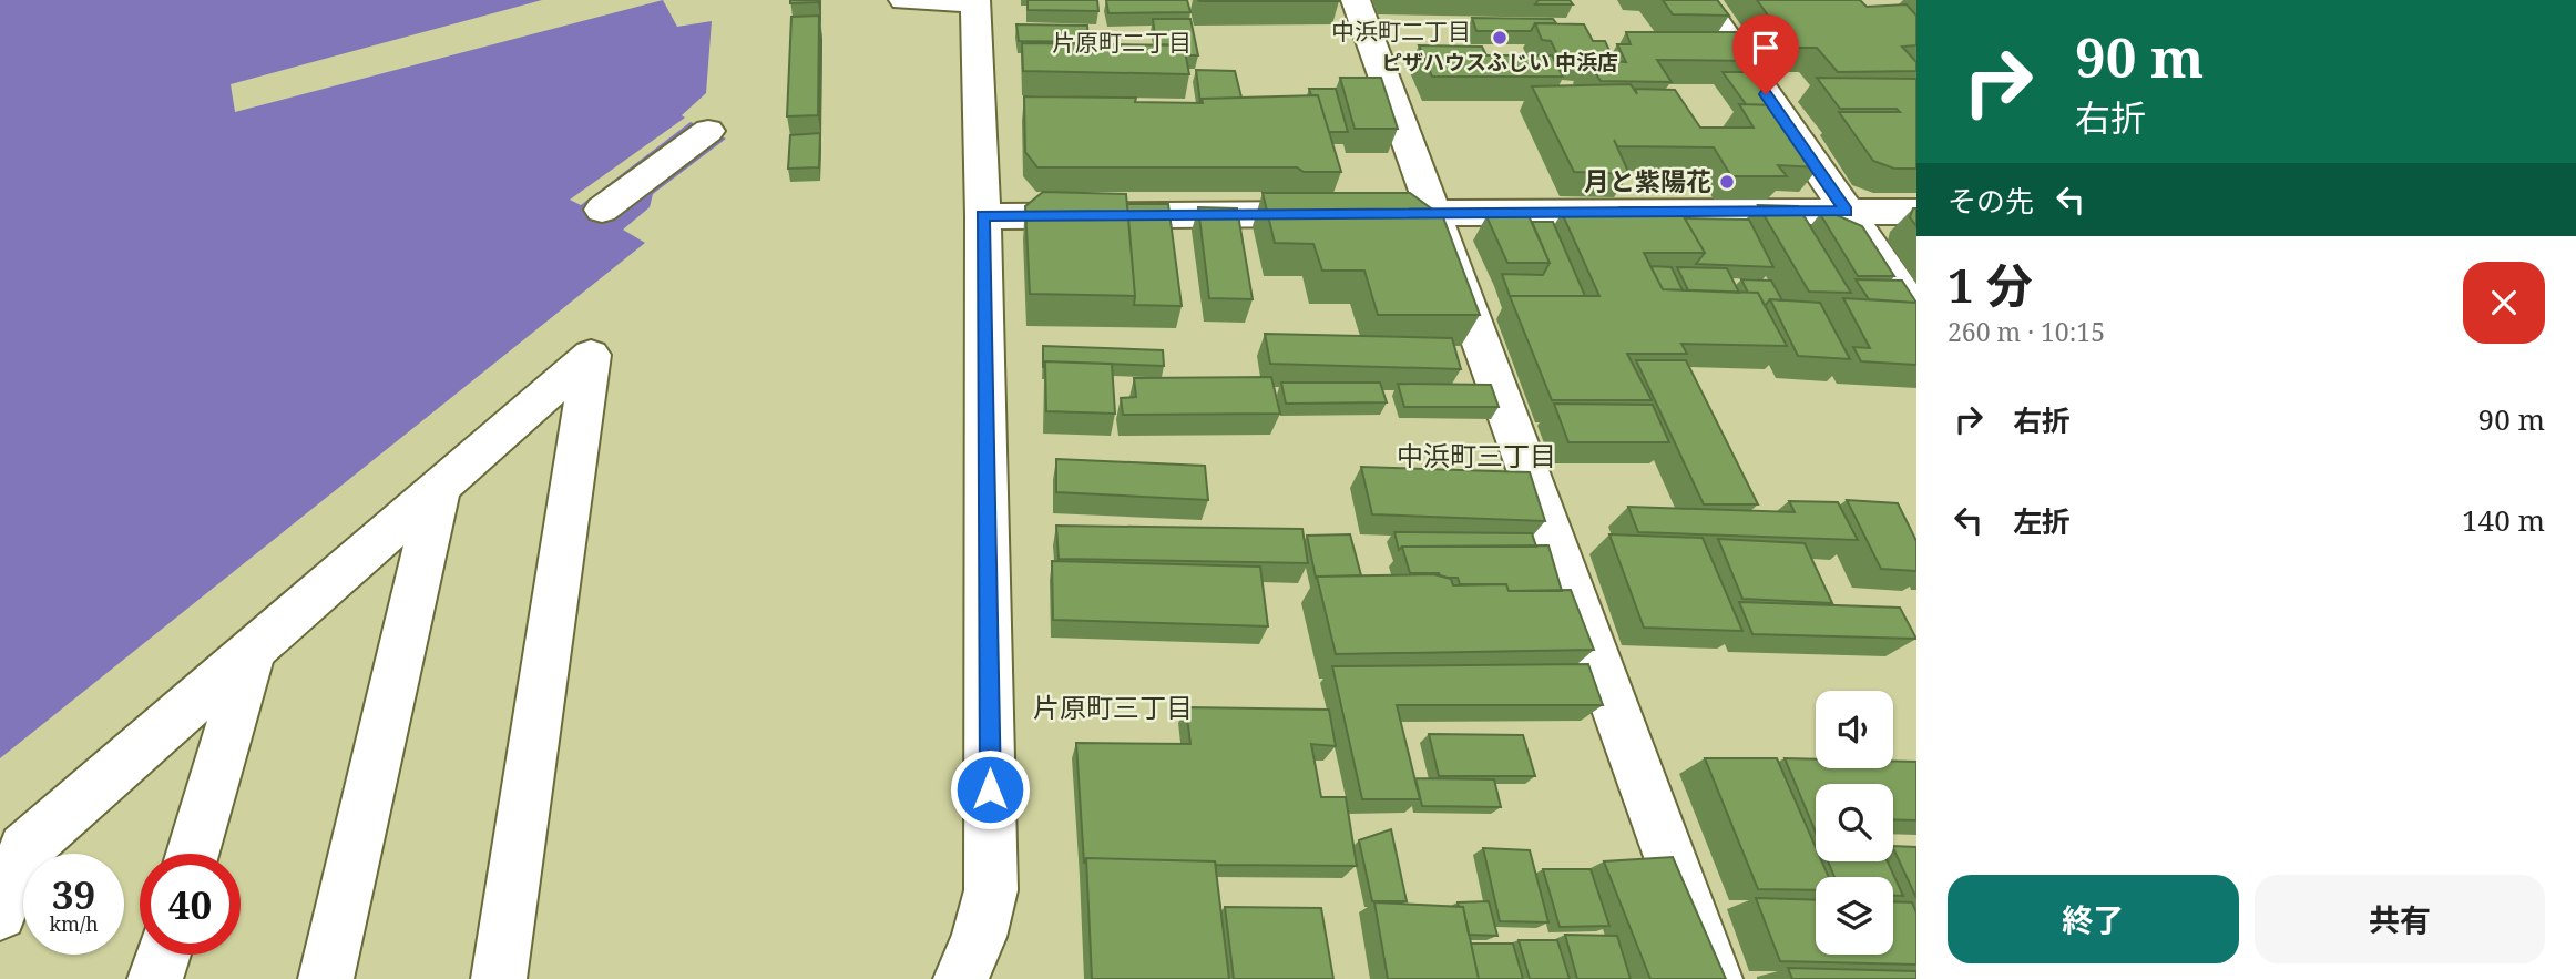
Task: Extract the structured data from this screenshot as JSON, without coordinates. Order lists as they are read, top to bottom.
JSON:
{
  "districts": [
    "中浜町二丁目",
    "片原町二丁目",
    "中浜町三丁目",
    "片原町三丁目"
  ],
  "places": ["ピザハウスふじい 中浜店", "月と紫陽花"],
  "page": {
    "turn": ["90 m", "右折"],
    "then": "その先",
    "heading": ["1 分", "260 m · 10:15"],
    "list": [
      {
        "name": "右折",
        "value": "90 m"
      },
      {
        "name": "左折",
        "value": "140 m"
      }
    ],
    "speed": "39 km/h",
    "limit": "40",
    "buttons": ["終了", "共有"]
  }
}
